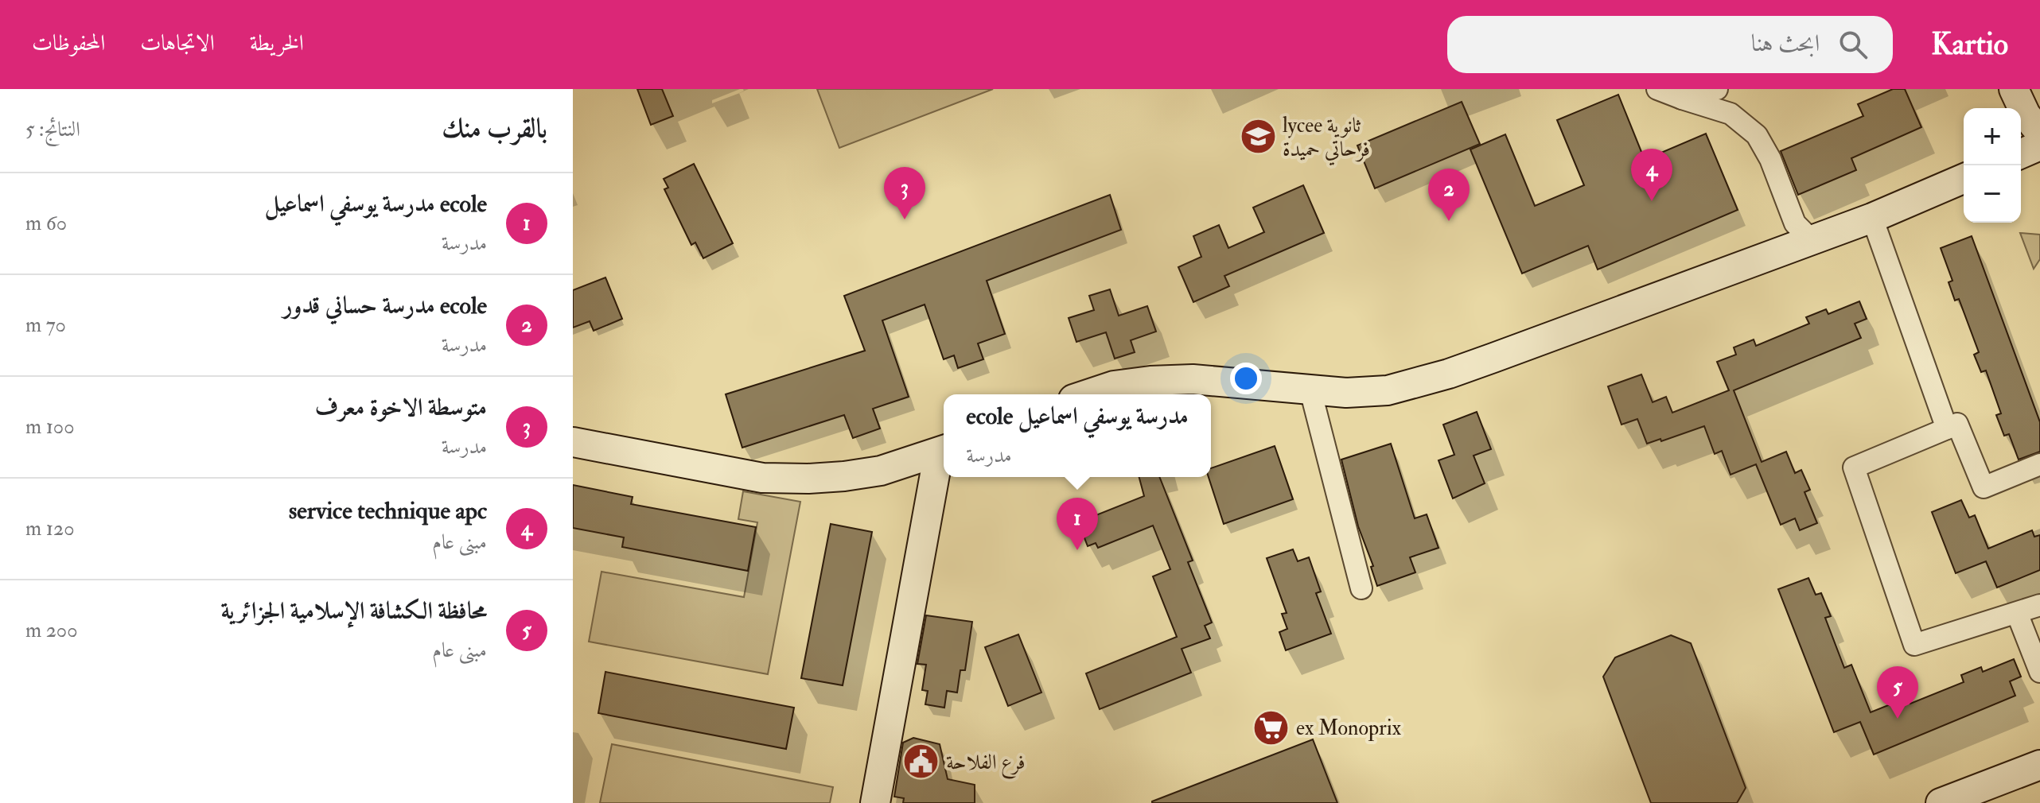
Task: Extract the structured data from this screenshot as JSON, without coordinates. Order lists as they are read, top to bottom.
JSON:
{
  "places": {
    "school or university": ["lycee ثانوية فرحاتي حميدة"],
    "supermarket": ["ex Monoprix"],
    "public building": ["فرع الفلاحة"]
  },
  "page": {
    "header": "Kartio",
    "search": "ابحث هنا",
    "nav": ["الخريطة", "الاتجاهات", "المحفوظات"],
    "heading": ["بالقرب منك", "النتائج: 5"],
    "map_buttons": ["+", "−"],
    "pins": [
      "4",
      "3",
      "2",
      "1",
      "5"
    ],
    "list": [
      {
        "mark": "1",
        "name": "ecole مدرسة يوسفي اسماعيل",
        "note": "مدرسة",
        "value": "60 m"
      },
      {
        "mark": "2",
        "name": "ecole مدرسة حساني قدور",
        "note": "مدرسة",
        "value": "70 m"
      },
      {
        "mark": "3",
        "name": "متوسطة الاخوة معرف",
        "note": "مدرسة",
        "value": "100 m"
      },
      {
        "mark": "4",
        "name": "service technique apc",
        "note": "مبنى عام",
        "value": "120 m"
      },
      {
        "mark": "5",
        "name": "محافظة الكشافة الإسلامية الجزائرية",
        "note": "مبنى عام",
        "value": "200 m"
      }
    ],
    "popup": ["ecole مدرسة يوسفي اسماعيل", "مدرسة"]
  }
}
